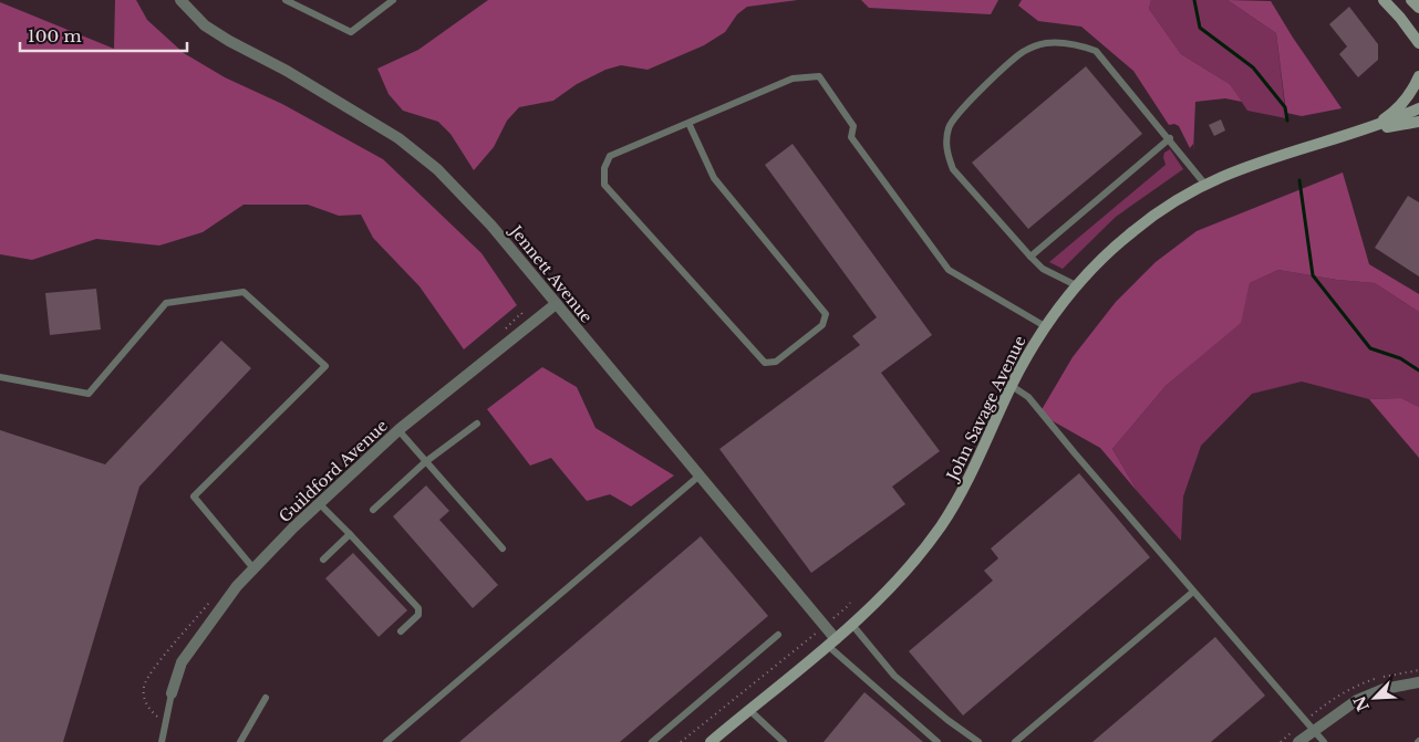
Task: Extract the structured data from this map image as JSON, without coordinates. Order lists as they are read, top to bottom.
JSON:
{
  "streets": {
    "main road": ["John Savage Avenue"],
    "street": ["Jennett Avenue", "Guildford Avenue"]
  },
  "crossings": [
    ["Jennett Avenue", "John Savage Avenue"],
    ["Jennett Avenue", "Guildford Avenue"]
  ],
  "scale_bar": "100 m",
  "north": "bottom left"
}
